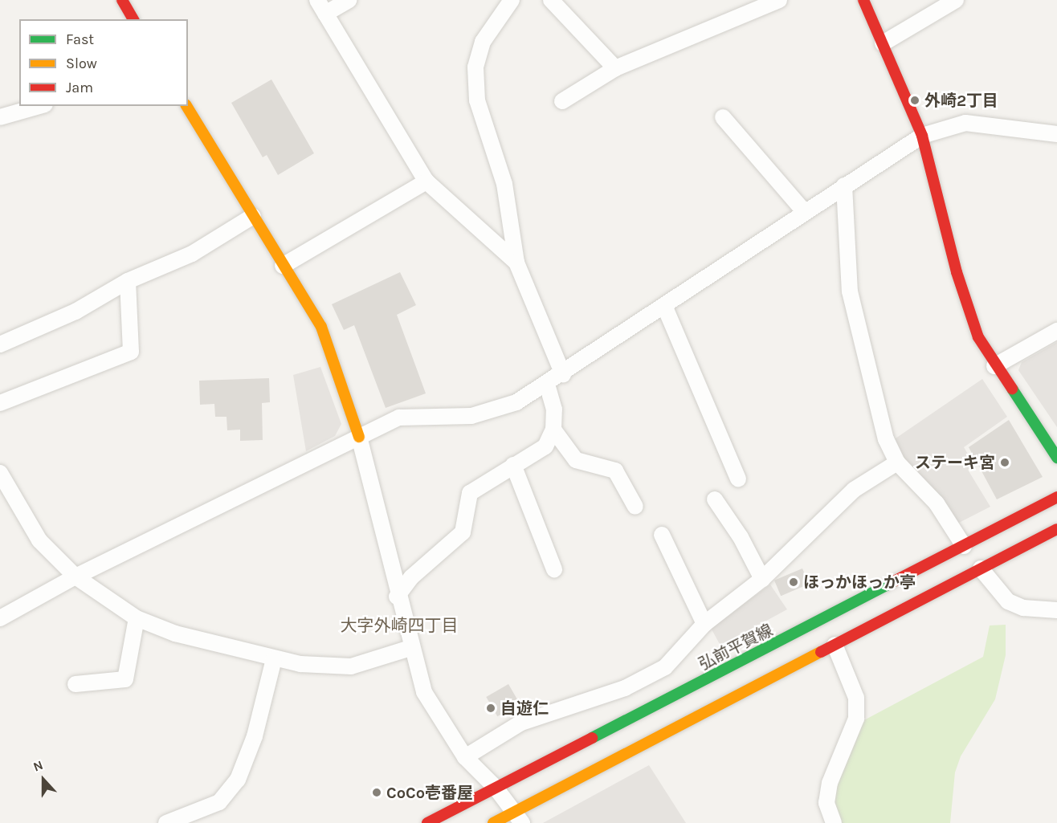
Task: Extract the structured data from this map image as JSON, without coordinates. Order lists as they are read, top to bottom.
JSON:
{
  "streets": {
    "main road": ["弘前平賀線"]
  },
  "districts": ["大字外崎四丁目"],
  "places": [
    "外崎2丁目",
    "ステーキ宮",
    "ほっかほっか亭",
    "自遊仁",
    "CoCo壱番屋"
  ],
  "legend": ["Fast", "Slow", "Jam"],
  "north": "top"
}
